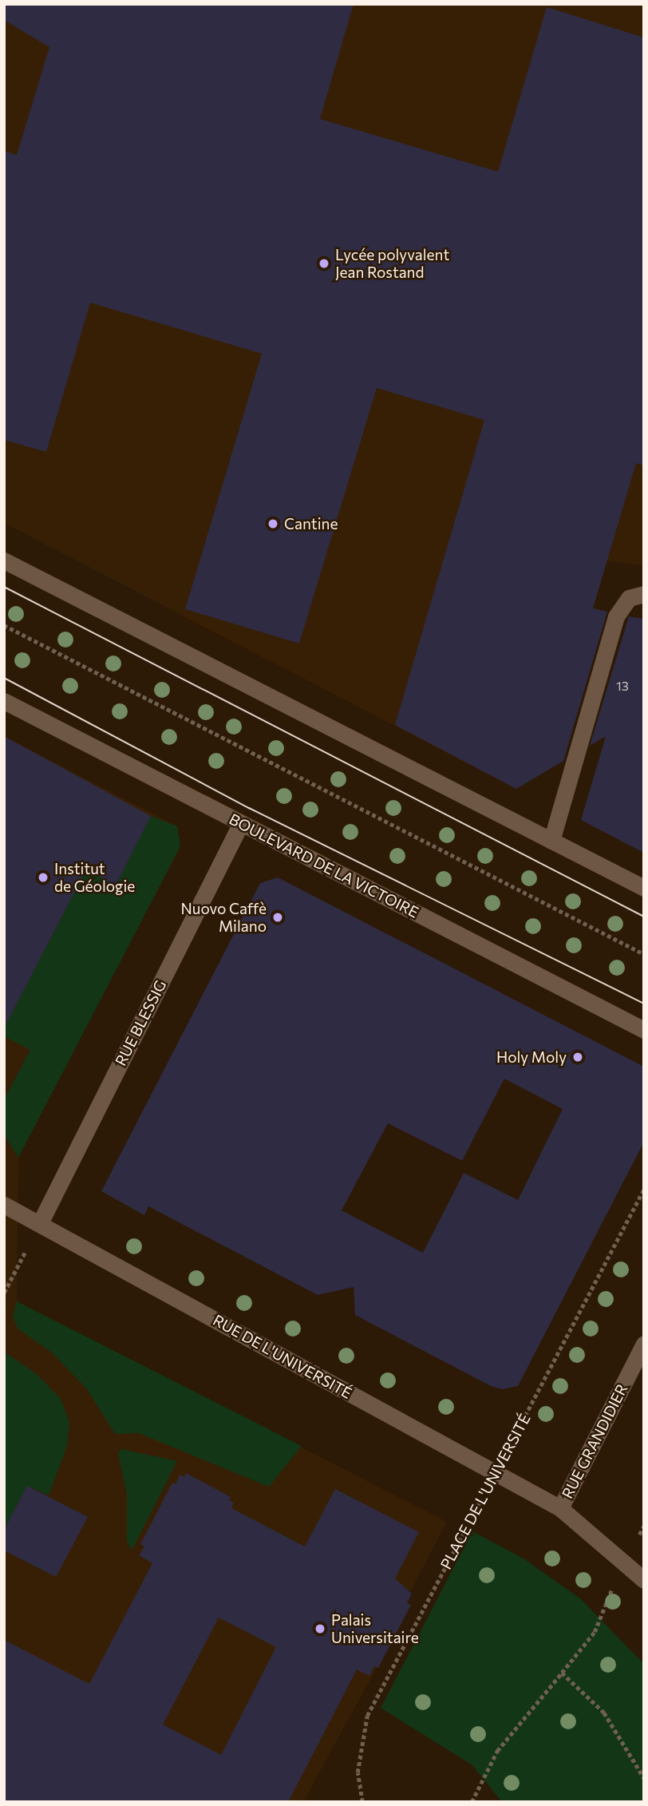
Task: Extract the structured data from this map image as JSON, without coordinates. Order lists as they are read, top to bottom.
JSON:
{
  "streets": {
    "street": [
      "BOULEVARD DE LA VICTOIRE",
      "RUE BLESSIG",
      "RUE DE L'UNIVERSITÉ",
      "RUE GRANDIDIER"
    ],
    "path": ["PLACE DE L'UNIVERSITÉ"]
  },
  "crossings": [
    ["BOULEVARD DE LA VICTOIRE", "RUE BLESSIG"],
    ["RUE BLESSIG", "RUE DE L'UNIVERSITÉ"],
    ["RUE DE L'UNIVERSITÉ", "RUE GRANDIDIER"],
    ["RUE DE L'UNIVERSITÉ", "PLACE DE L'UNIVERSITÉ"]
  ],
  "places": [
    "Lycée polyvalent Jean Rostand",
    "Cantine",
    "Institut de Géologie",
    "Nuovo Caffè Milano",
    "Holy Moly",
    "Palais Universitaire"
  ],
  "house_numbers": ["13"]
}
